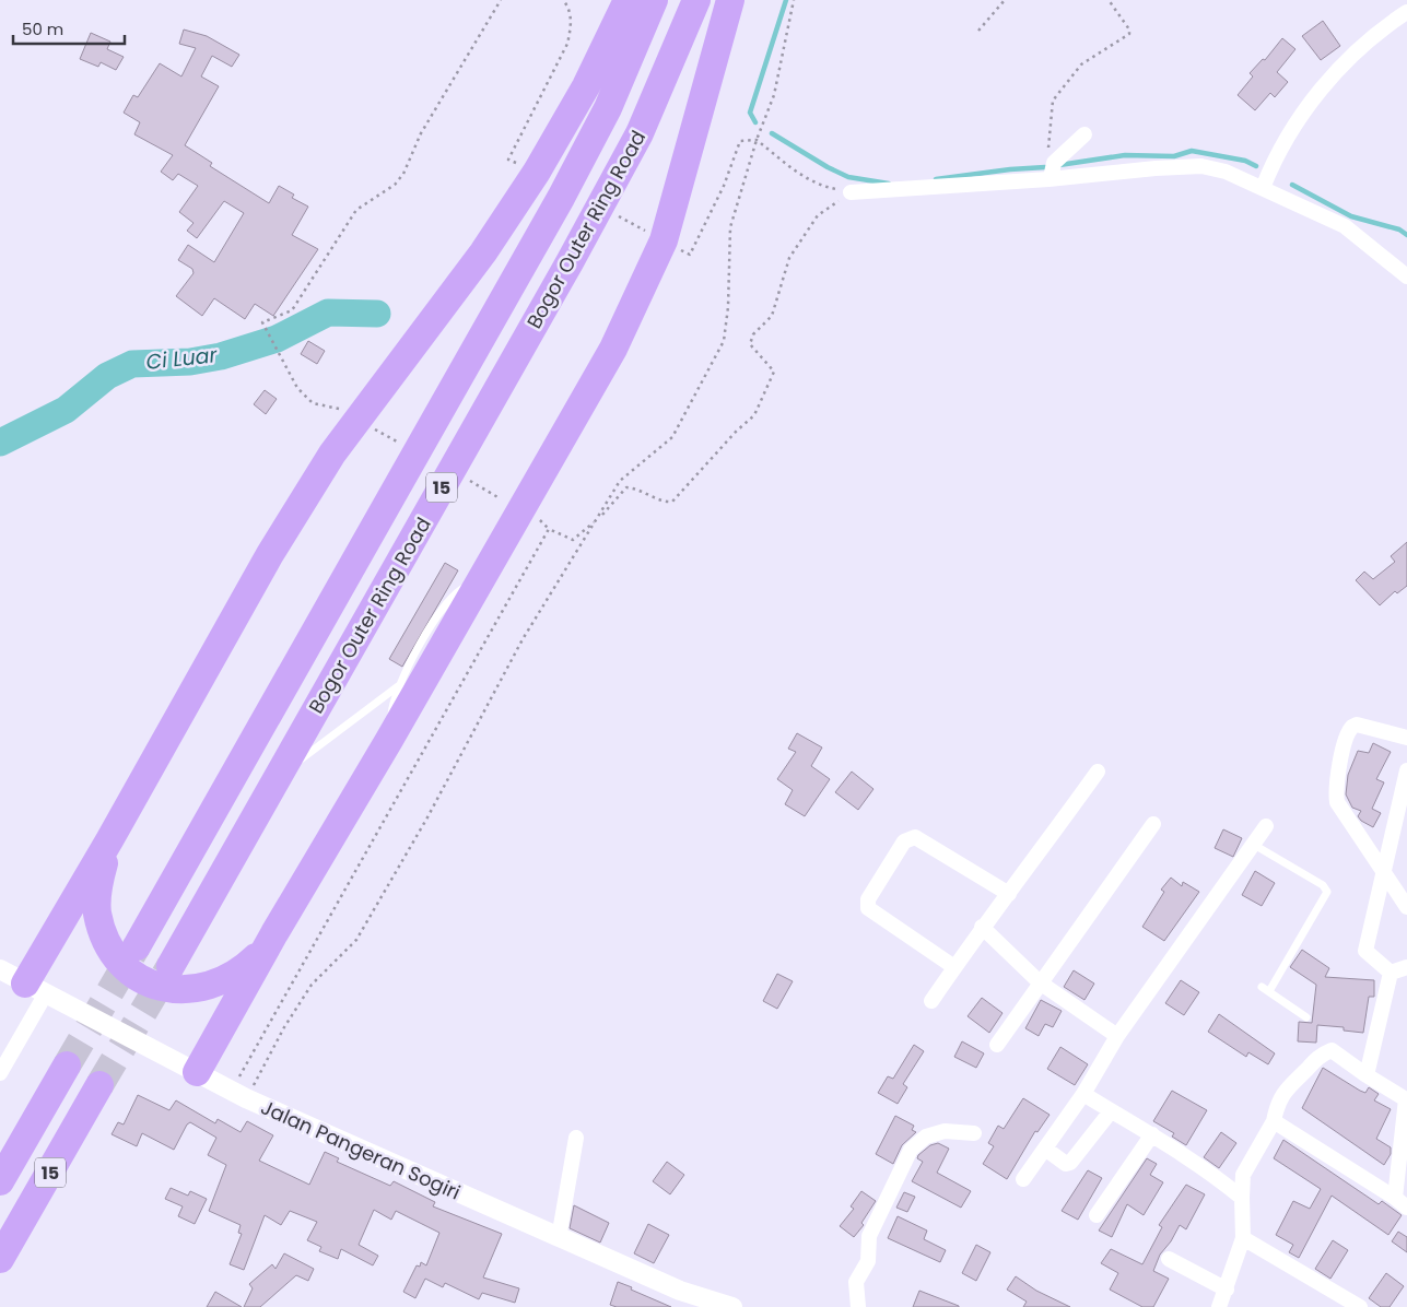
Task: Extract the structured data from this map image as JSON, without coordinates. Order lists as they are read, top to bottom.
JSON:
{
  "streets": {
    "highway": ["Bogor Outer Ring Road", "15"],
    "street": ["Jalan Pangeran Sogiri"]
  },
  "water": ["Ci Luar"],
  "scale_bar": "50 m"
}
